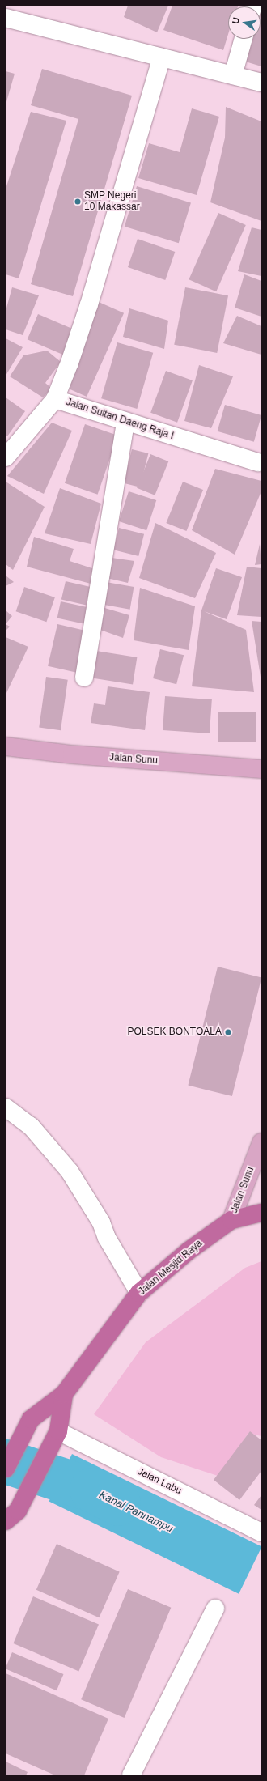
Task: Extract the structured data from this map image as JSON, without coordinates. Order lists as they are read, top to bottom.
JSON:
{
  "streets": {
    "highway": ["Jalan Mesjid Raya"],
    "main road": ["Jalan Sunu"],
    "street": ["Jalan Sultan Daeng Raja I", "Jalan Labu"]
  },
  "crossings": [
    ["Jalan Sunu", "Jalan Mesjid Raya"],
    ["Jalan Mesjid Raya", "Jalan Labu"]
  ],
  "water": ["Kanal Pannampu"],
  "places": ["SMP Negeri 10 Makassar", "POLSEK BONTOALA"],
  "north": "left"
}
